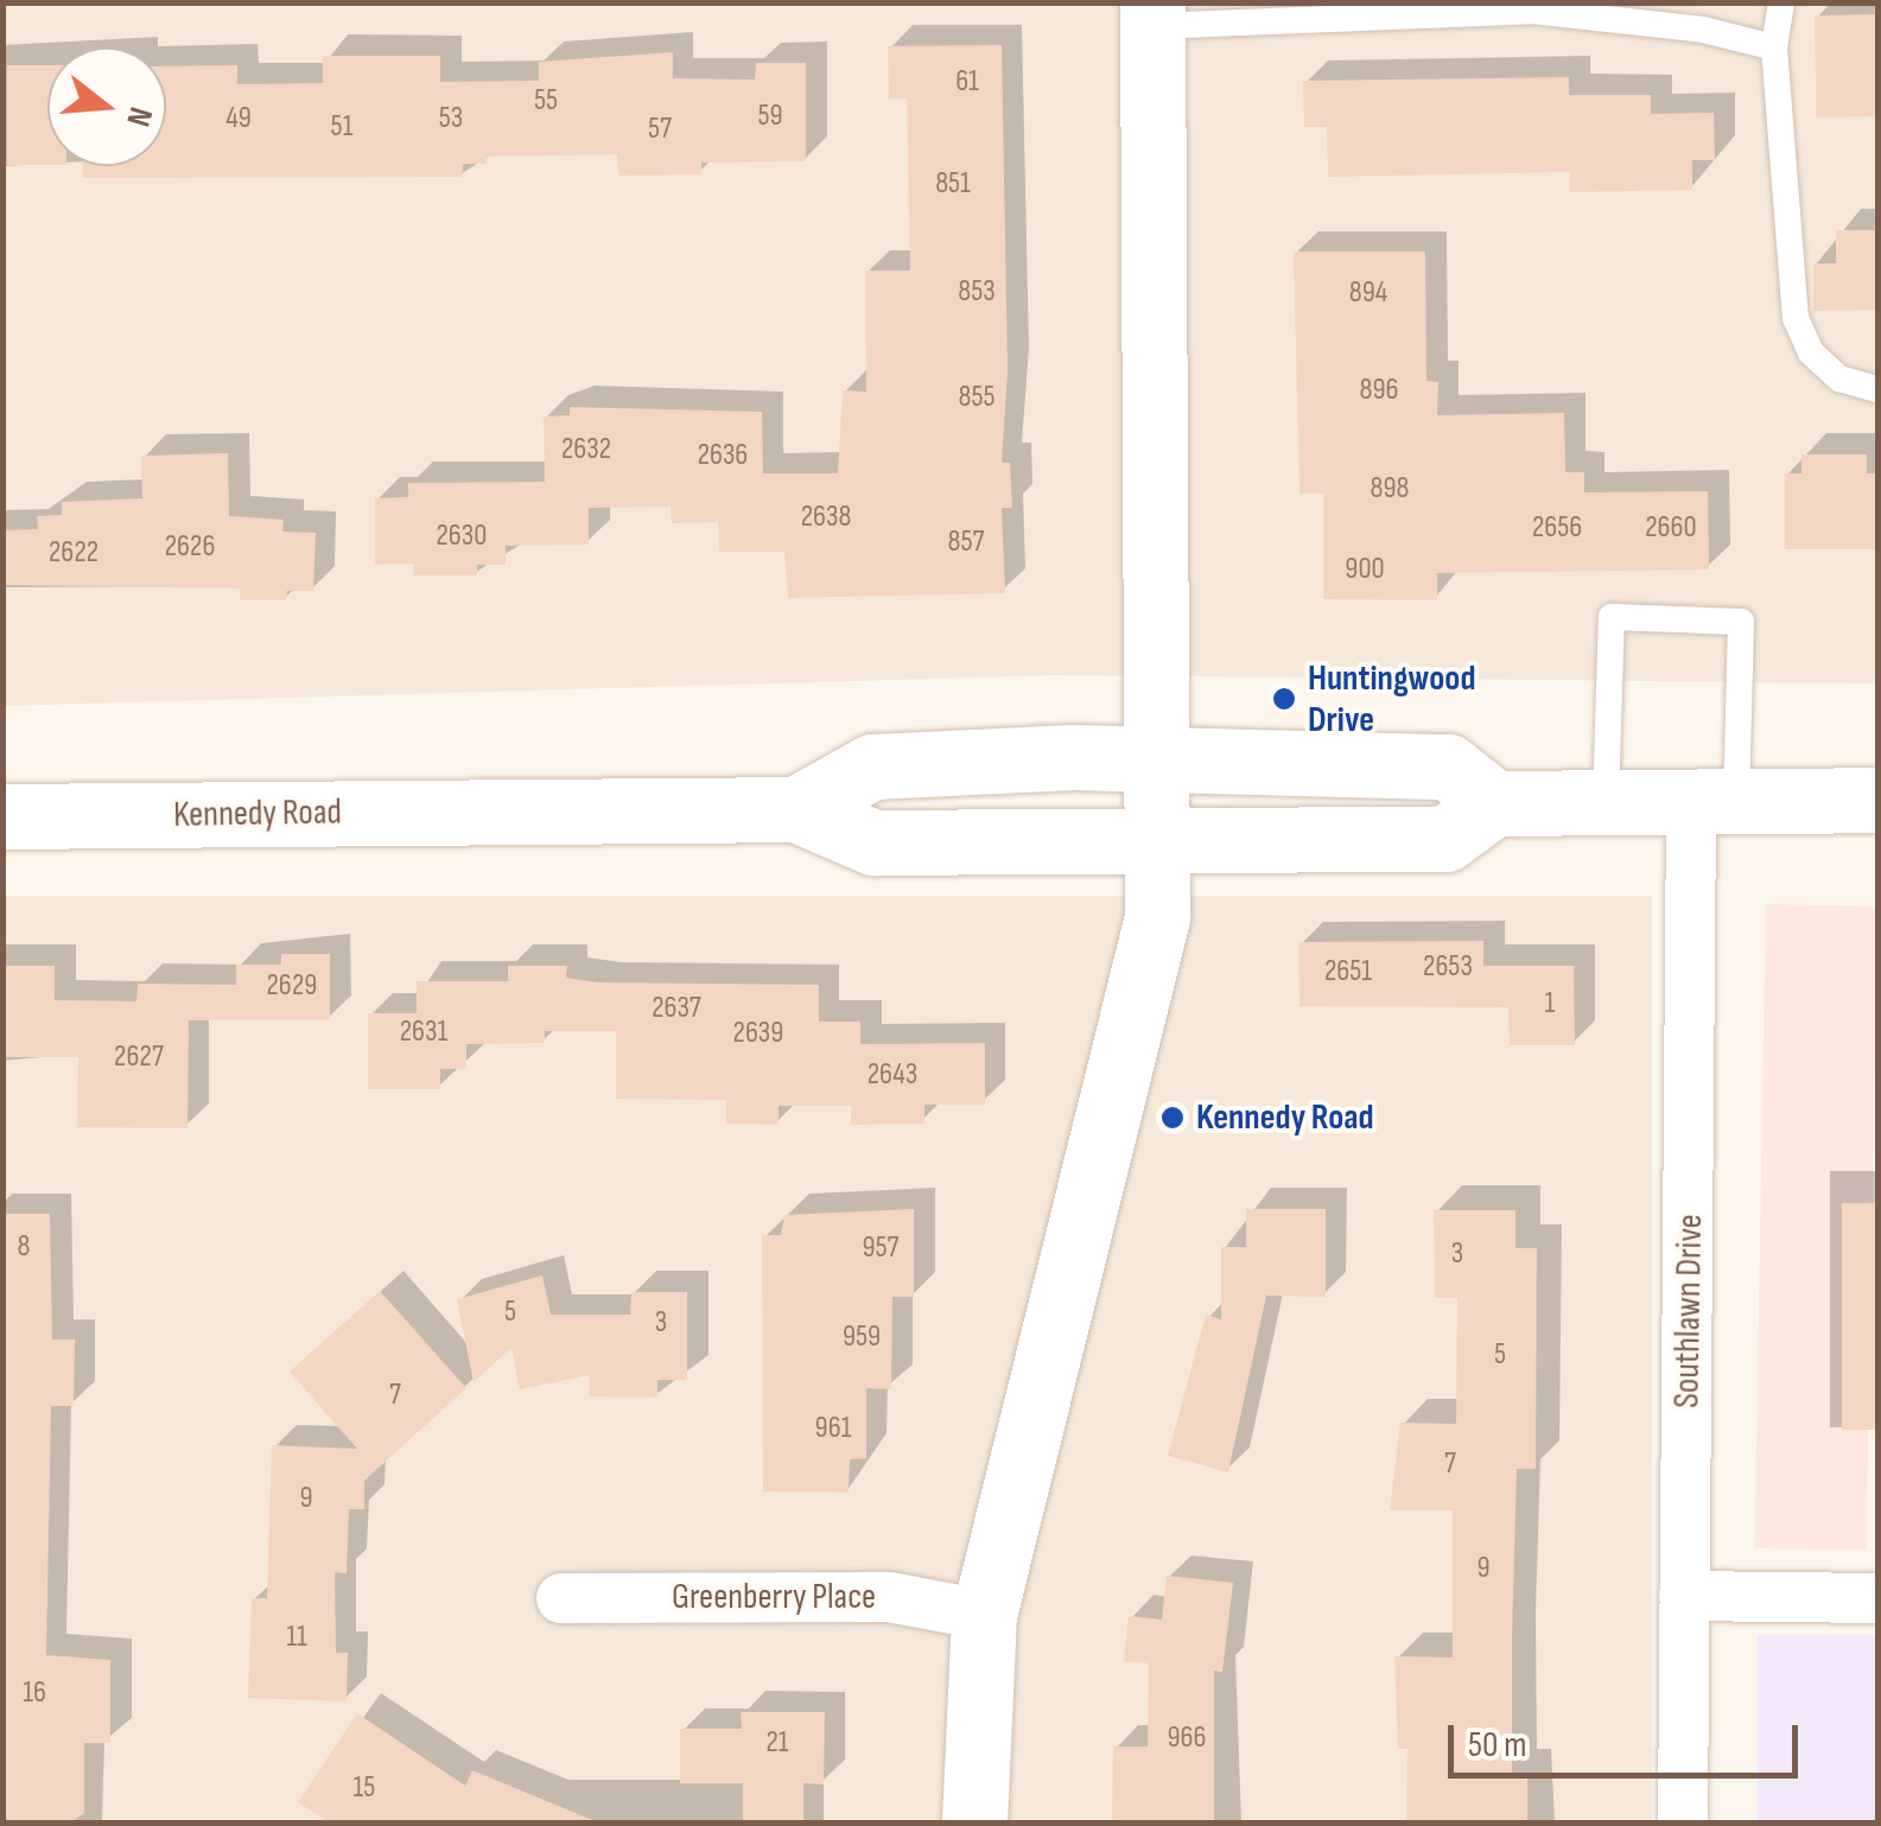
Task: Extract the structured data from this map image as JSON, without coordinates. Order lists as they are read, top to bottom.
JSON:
{
  "streets": {
    "main road": ["Kennedy Road"],
    "street": ["Southlawn Drive", "Greenberry Place"]
  },
  "places": ["Huntingwood Drive", "Kennedy Road"],
  "house_numbers": [
    "61",
    "55",
    "59",
    "49",
    "53",
    "51",
    "57",
    "851",
    "853",
    "894",
    "896",
    "855",
    "2632",
    "2636",
    "898",
    "2638",
    "2656",
    "2660",
    "2630",
    "857",
    "2626",
    "2622",
    "900",
    "2653",
    "2651",
    "2629",
    "1",
    "2637",
    "2631",
    "2639",
    "2627",
    "2643",
    "8",
    "957",
    "3",
    "5",
    "3",
    "959",
    "5",
    "7",
    "961",
    "7",
    "9",
    "9",
    "11",
    "16",
    "966",
    "21",
    "15"
  ],
  "scale_bar": "50 m",
  "north": "right"
}
